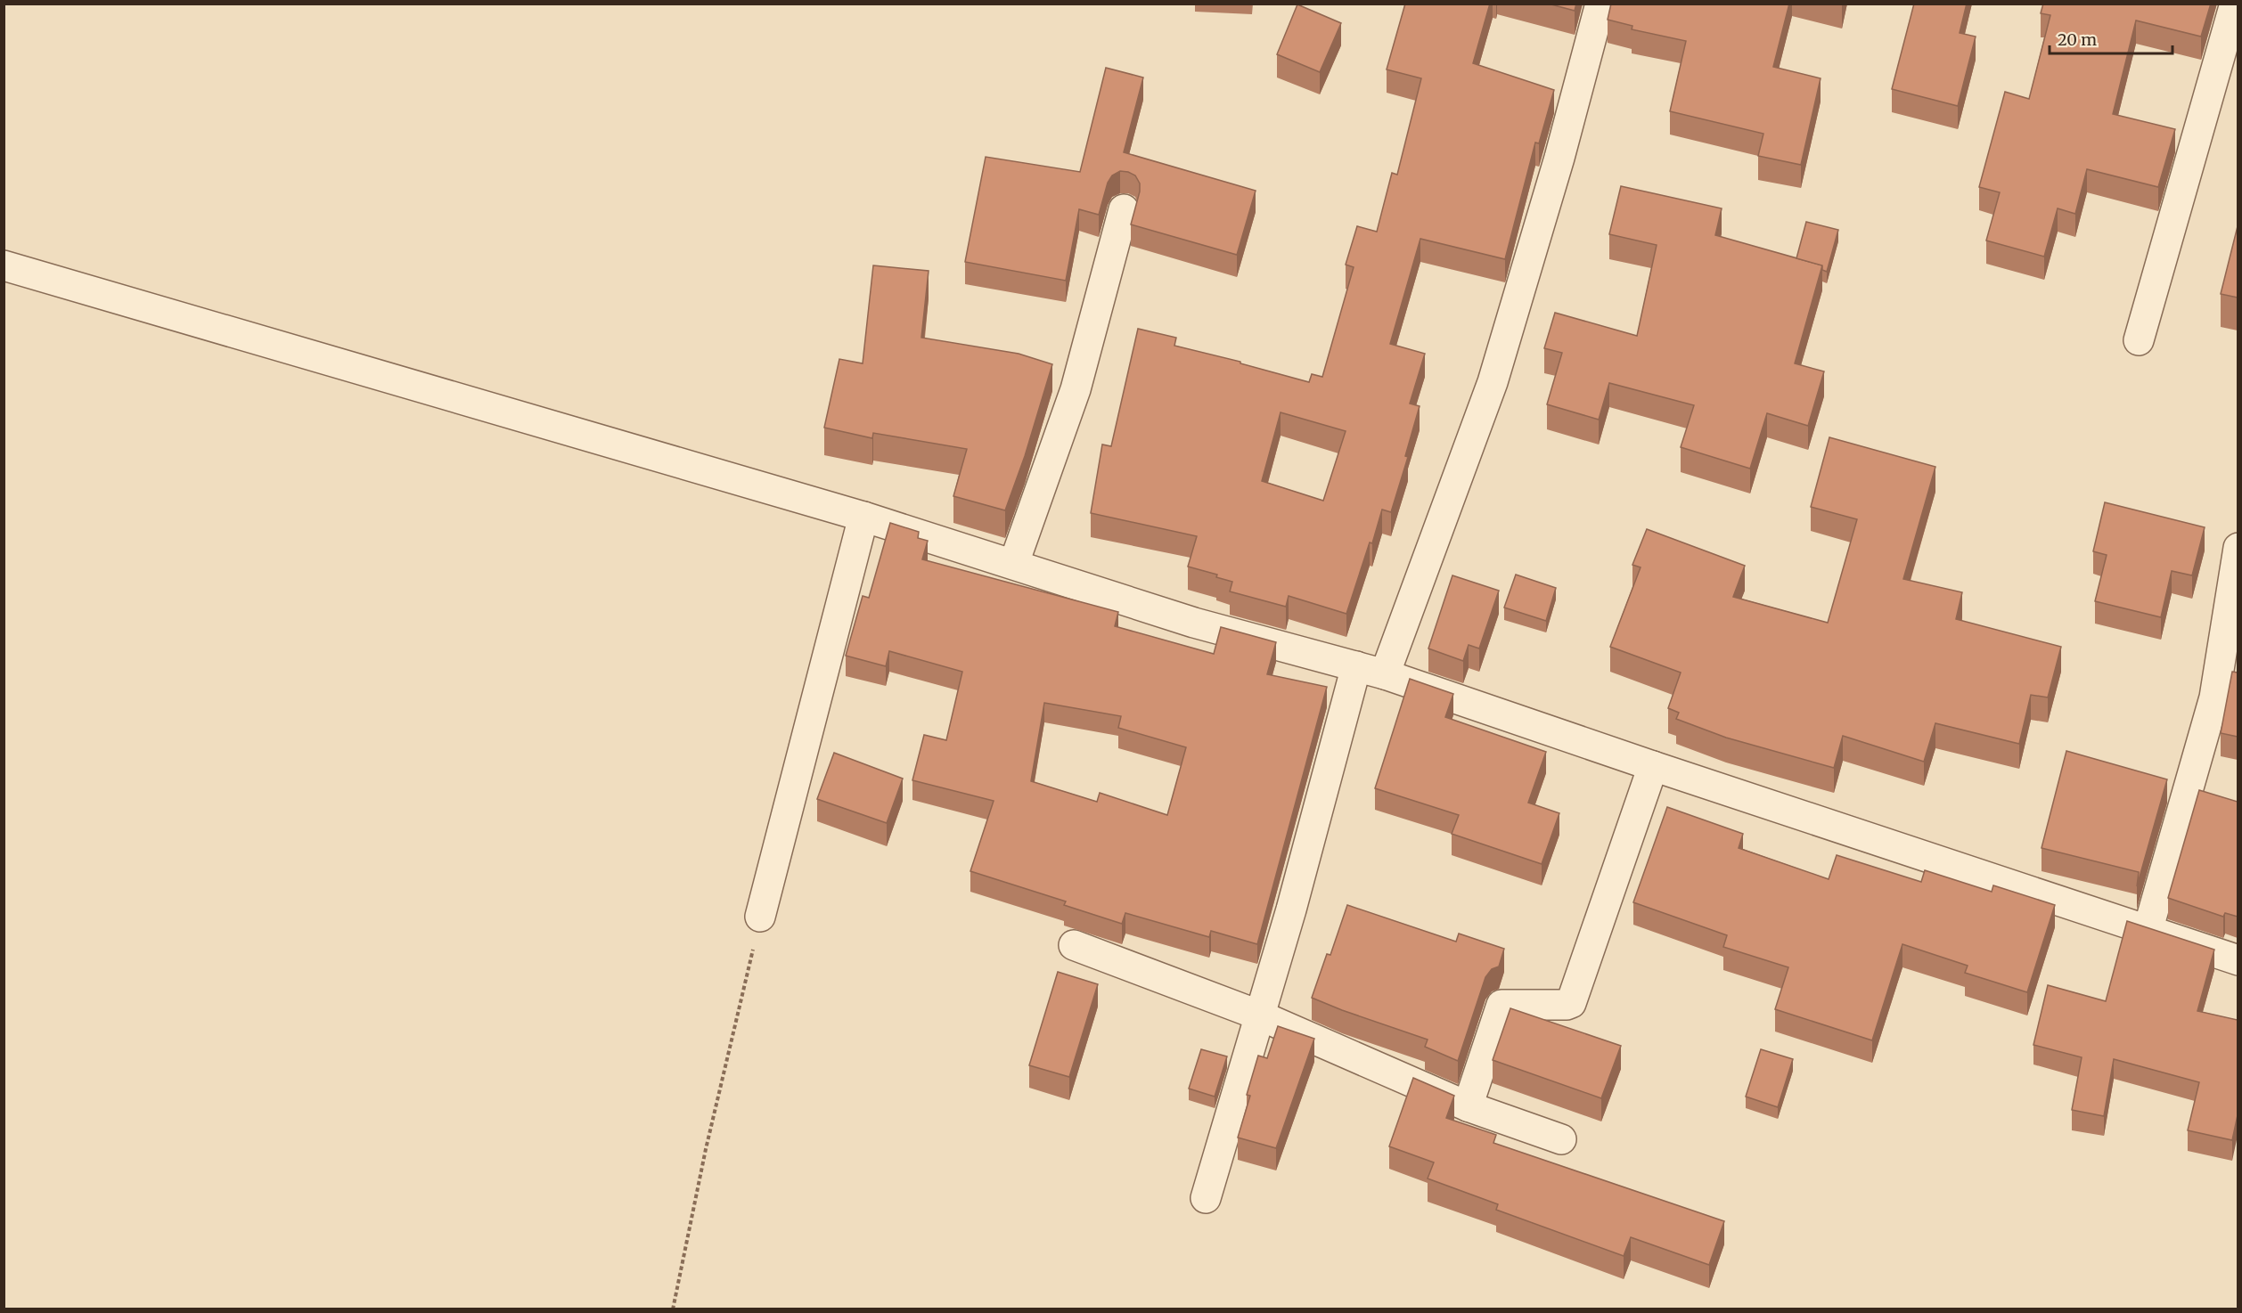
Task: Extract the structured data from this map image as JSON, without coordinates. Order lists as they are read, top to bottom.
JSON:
{
  "scale_bar": "20 m"
}
